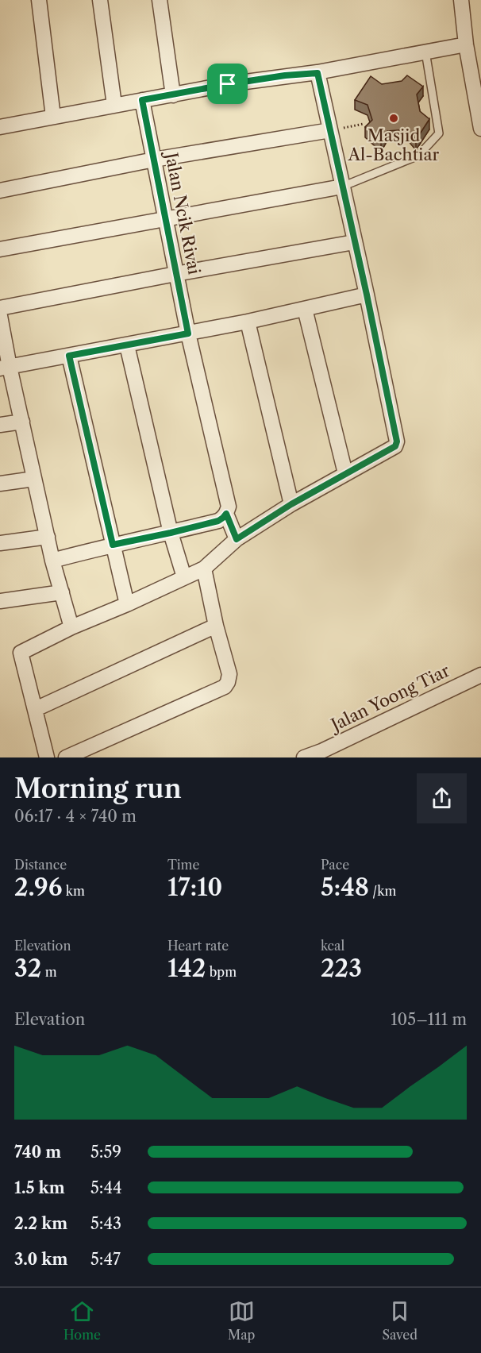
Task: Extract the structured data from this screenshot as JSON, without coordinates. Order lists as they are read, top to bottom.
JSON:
{
  "streets": {
    "street": ["Jalan Ncik Rivai", "Jalan Yoong Tiar"]
  },
  "places": ["Masjid Al-Bachtiar"],
  "page": {
    "heading": ["Morning run", "06:17 · 4 × 740 m"],
    "stats": [
      ["Distance", "2.96 km"],
      ["Time", "17:10"],
      ["Pace", "5:48 /km"],
      ["Elevation", "32 m"],
      ["Heart rate", "142 bpm"],
      ["kcal", "223"]
    ],
    "chart": ["Elevation", "105–111 m"],
    "list": [
      {
        "name": "740 m",
        "note": "5:59"
      },
      {
        "name": "1.5 km",
        "note": "5:44"
      },
      {
        "name": "2.2 km",
        "note": "5:43"
      },
      {
        "name": "3.0 km",
        "note": "5:47"
      }
    ],
    "tabs": ["Home", "Map", "Saved"]
  }
}
